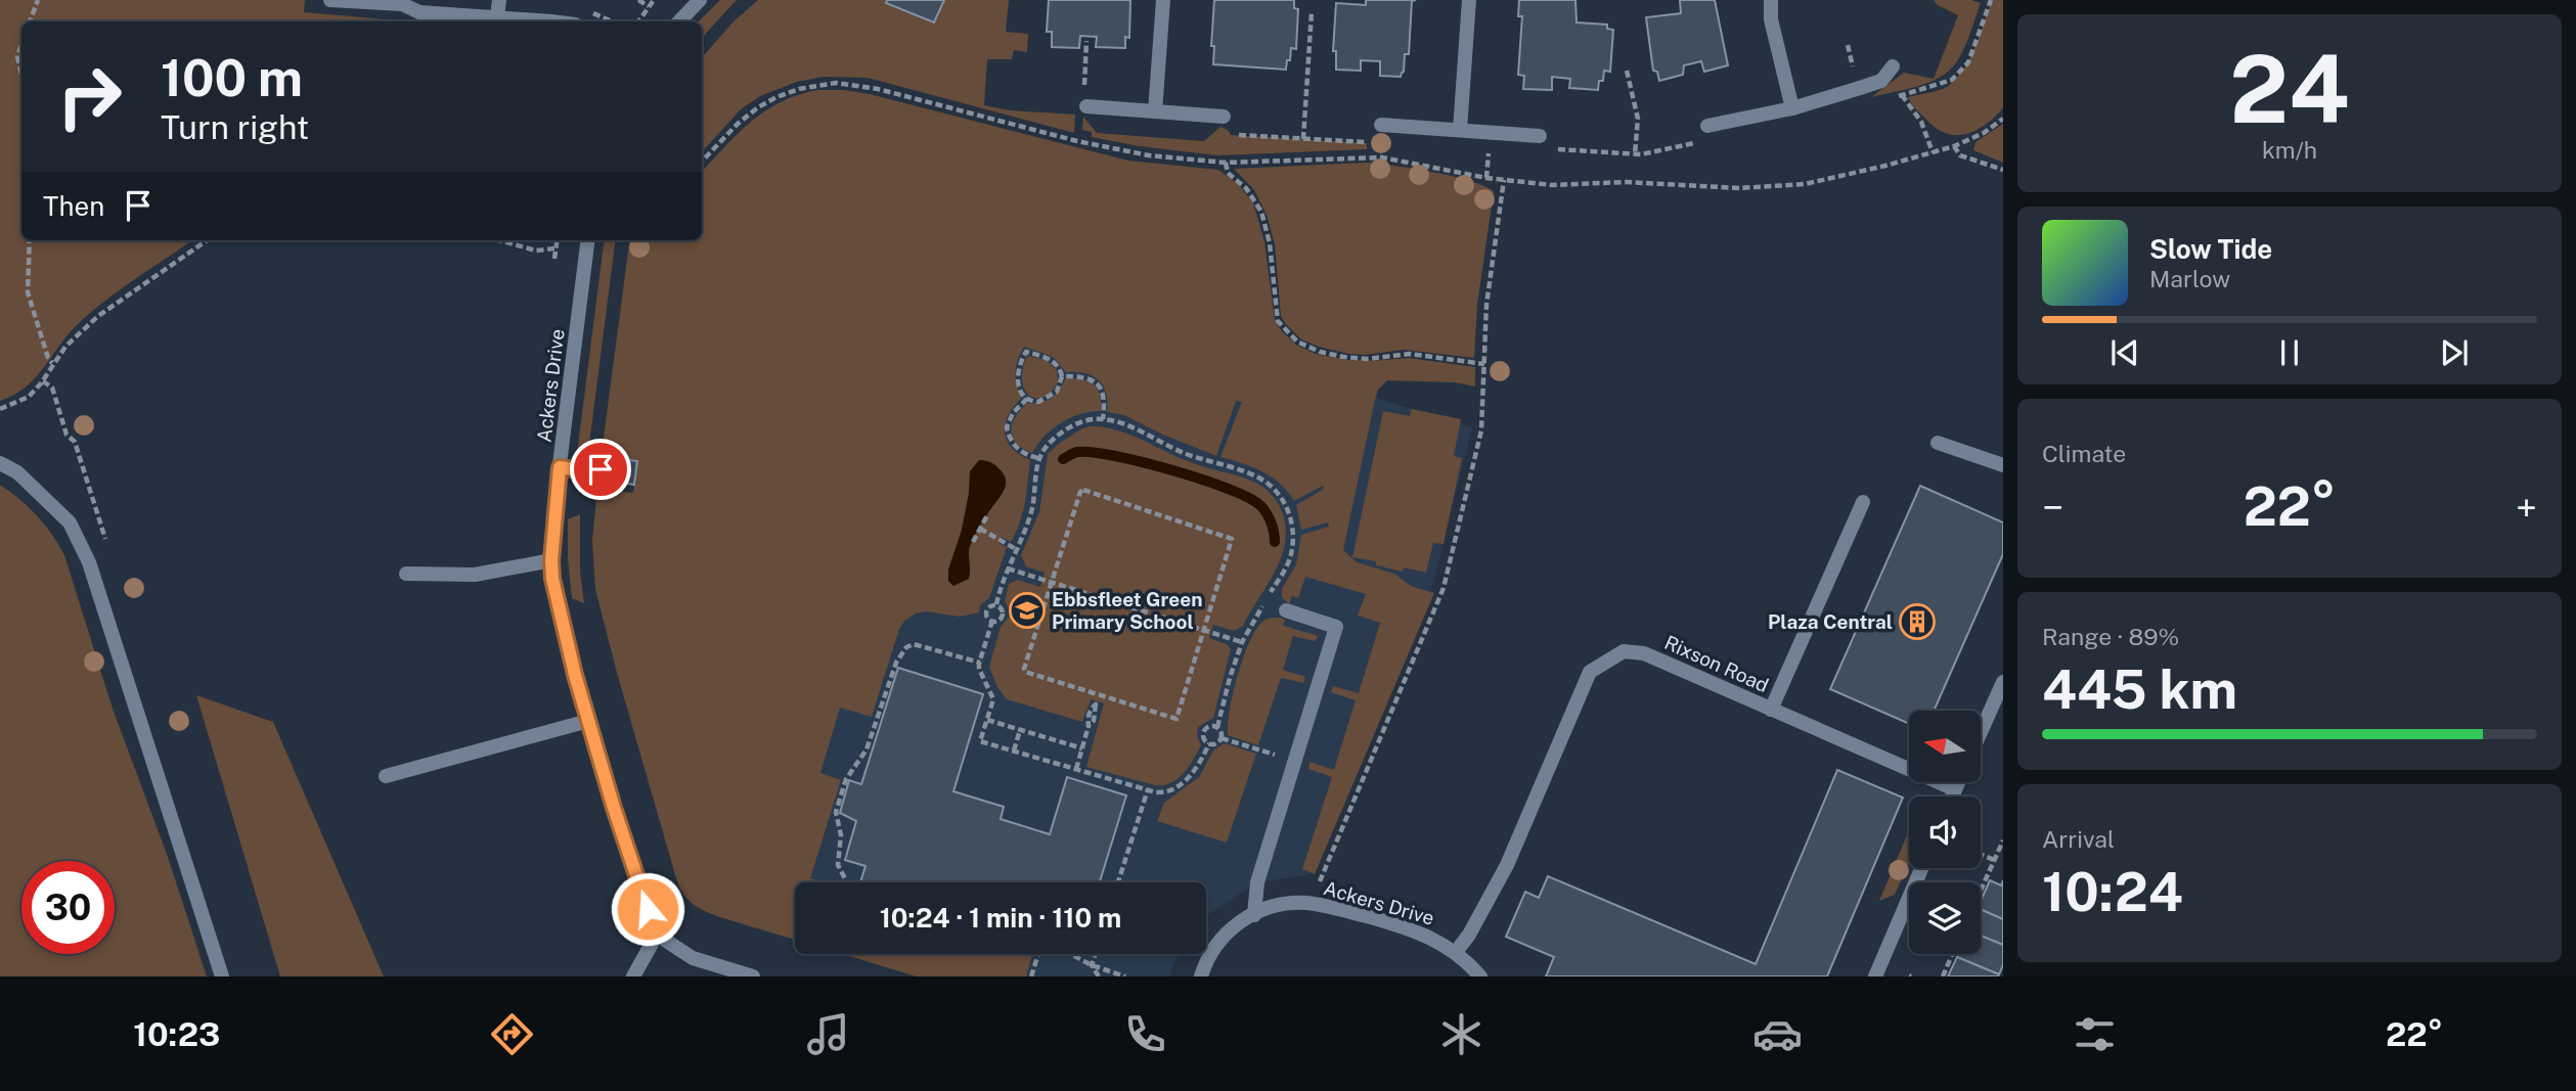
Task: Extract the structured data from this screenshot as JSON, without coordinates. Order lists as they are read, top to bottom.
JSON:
{
  "streets": {
    "street": ["Ackers Drive", "Rixson Road"]
  },
  "crossings": [
    ["Ackers Drive", "Rixson Road"]
  ],
  "places": {
    "school or university": ["Ebbsfleet Green Primary School"],
    "building": ["Plaza Central"]
  },
  "north": "left",
  "page": {
    "tile": [
      ["24", "km/h"],
      "Climate",
      ["Range · 89%", "445 km"],
      ["Arrival", "10:24"]
    ],
    "turn": ["100 m", "Turn right"],
    "then": "Then",
    "song": ["Slow Tide", "Marlow"],
    "heat": ["−", "22°", "+"],
    "limit": "30",
    "trip": "10:24 · 1 min · 110 m",
    "tabs": ["10:23", "22°"]
  }
}
